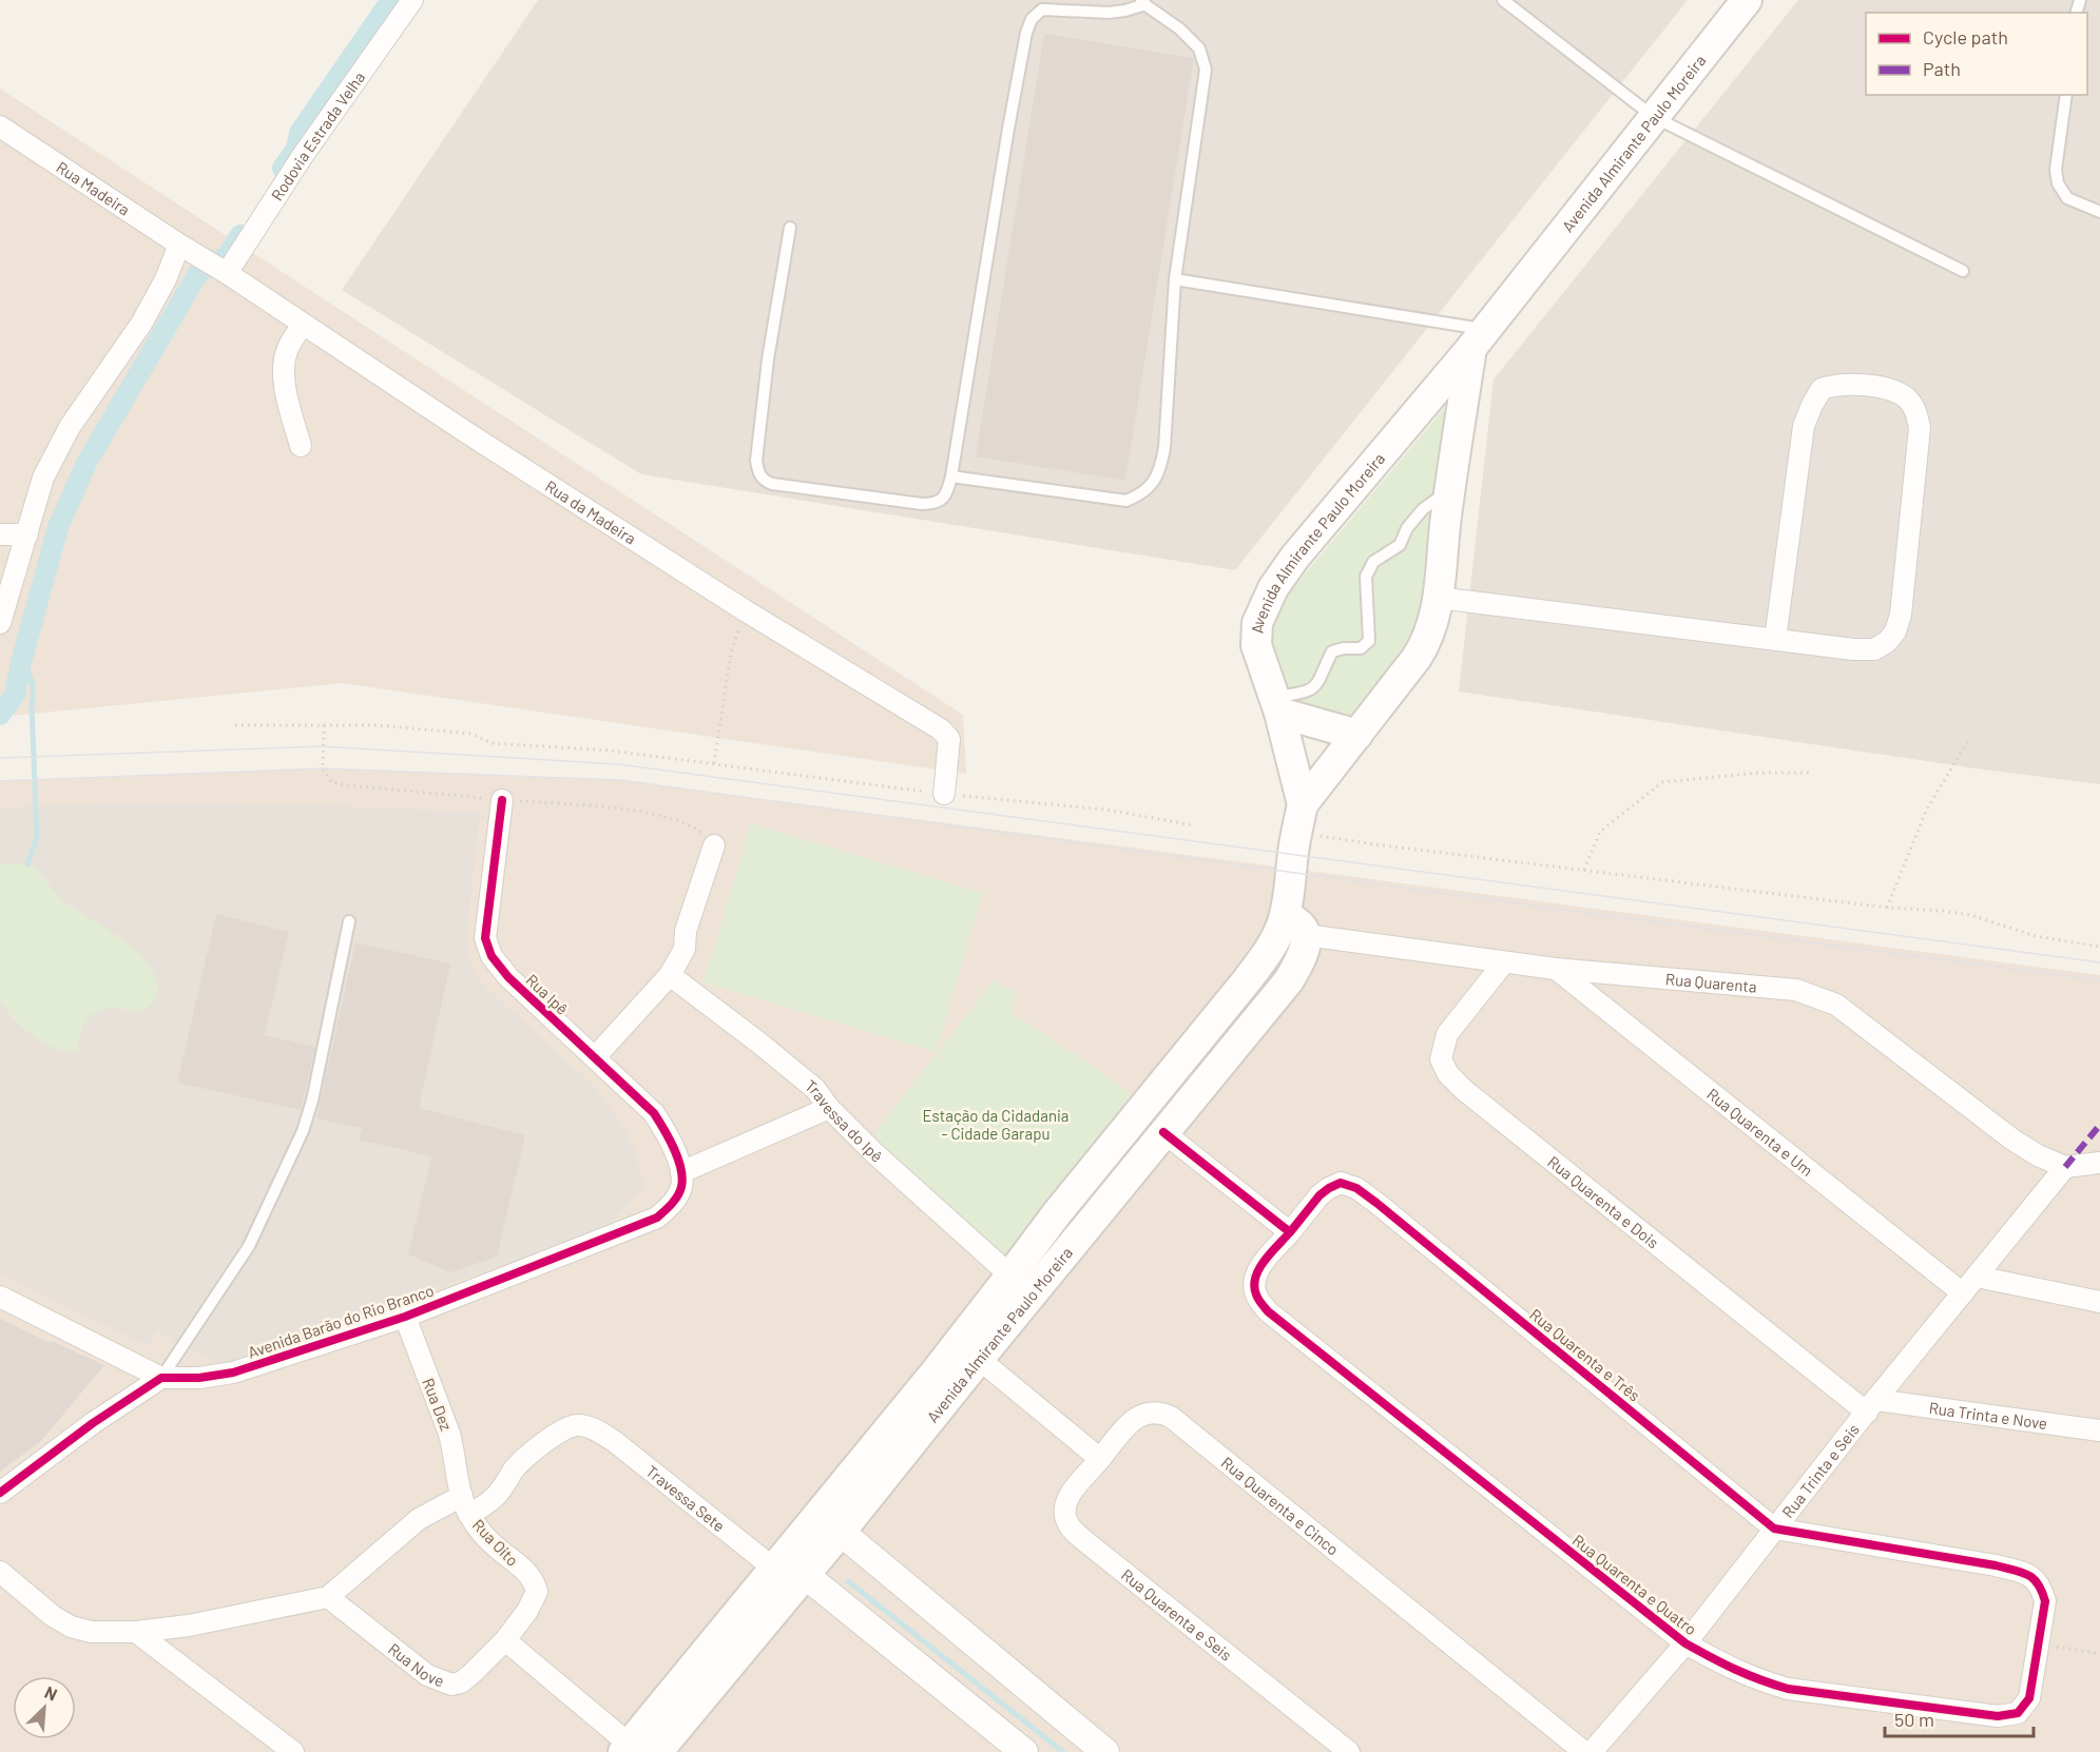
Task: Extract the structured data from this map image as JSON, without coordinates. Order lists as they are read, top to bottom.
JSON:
{
  "streets": {
    "main road": ["Avenida Almirante Paulo Moreira"],
    "street": [
      "Rodovia Estrada Velha",
      "Rua Madeira",
      "Rua da Madeira",
      "Rua Quarenta",
      "Rua Ipê",
      "Travessa do Ipê",
      "Rua Quarenta e Um",
      "Rua Quarenta e Dois",
      "Avenida Barão do Rio Branco",
      "Rua Quarenta e Três",
      "Rua Dez",
      "Rua Trinta e Nove",
      "Rua Trinta e Seis",
      "Travessa Sete",
      "Rua Quarenta e Cinco",
      "Rua Oito",
      "Rua Quarenta e Quatro",
      "Rua Quarenta e Seis",
      "Rua Nove"
    ]
  },
  "crossings": [
    ["Rodovia Estrada Velha", "Rua da Madeira"],
    ["Avenida Almirante Paulo Moreira", "Rua Quarenta"],
    ["Avenida Almirante Paulo Moreira", "Travessa do Ipê"],
    ["Avenida Almirante Paulo Moreira", "Travessa Sete"],
    ["Rua Madeira", "Rua da Madeira"],
    ["Rua Quarenta", "Rua Quarenta e Um"],
    ["Rua Quarenta", "Rua Quarenta e Dois"],
    ["Rua Quarenta", "Rua Trinta e Seis"],
    ["Rua Ipê", "Avenida Barão do Rio Branco"],
    ["Rua Quarenta e Um", "Rua Trinta e Seis"],
    ["Rua Quarenta e Dois", "Rua Trinta e Nove"],
    ["Rua Quarenta e Dois", "Rua Trinta e Seis"],
    ["Avenida Barão do Rio Branco", "Rua Dez"],
    ["Rua Quarenta e Três", "Rua Trinta e Seis"],
    ["Rua Quarenta e Três", "Rua Quarenta e Quatro"],
    ["Rua Dez", "Travessa Sete"],
    ["Rua Dez", "Rua Oito"],
    ["Rua Trinta e Nove", "Rua Trinta e Seis"],
    ["Rua Trinta e Seis", "Rua Quarenta e Quatro"],
    ["Travessa Sete", "Rua Oito"],
    ["Rua Quarenta e Cinco", "Rua Quarenta e Seis"],
    ["Rua Oito", "Rua Nove"]
  ],
  "parks": ["Estação da Cidadania - Cidade Garapu"],
  "legend": ["Cycle path", "Path"],
  "scale_bar": "50 m",
  "north": "top right"
}
